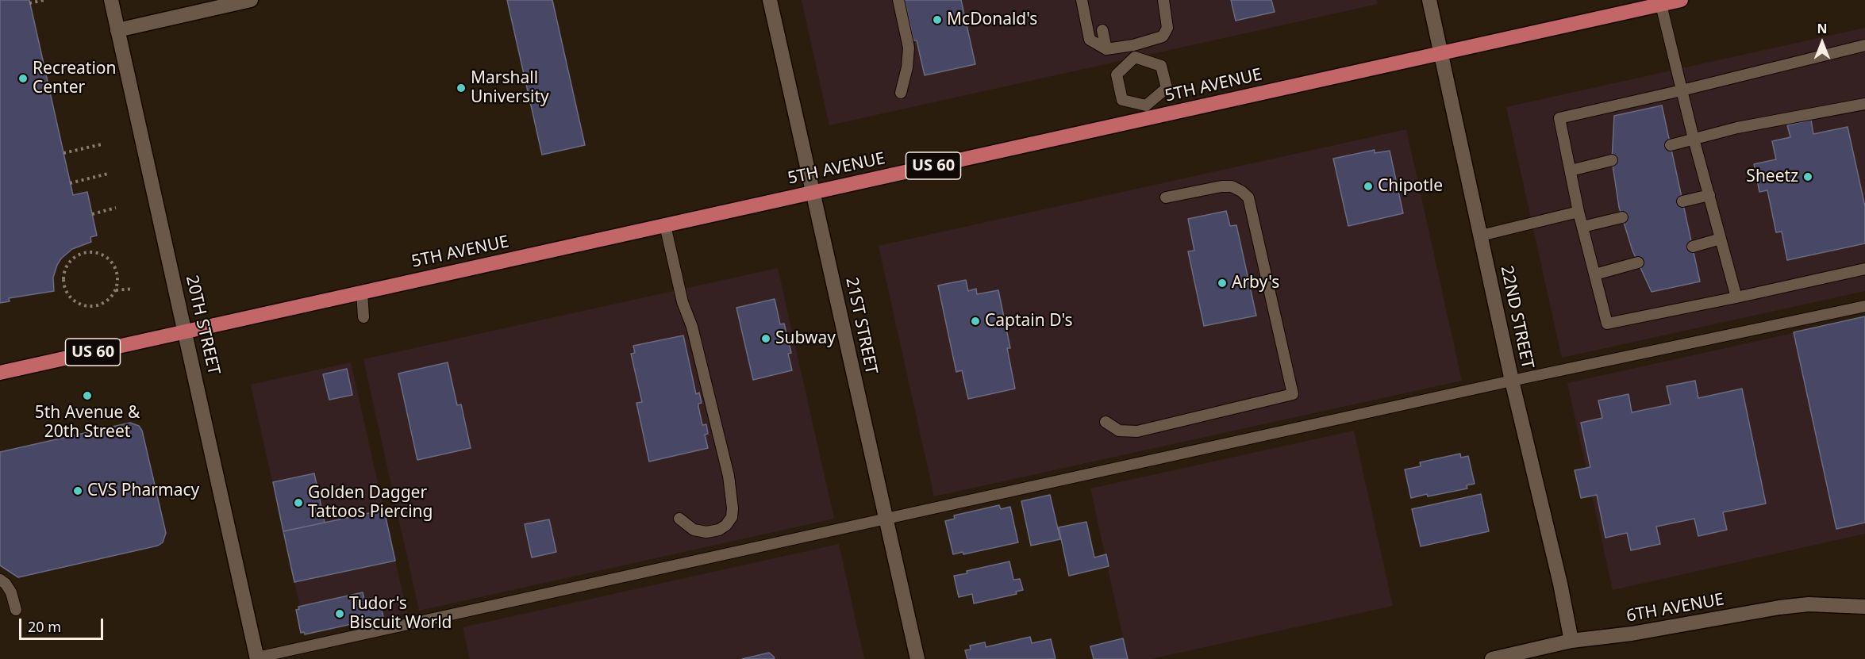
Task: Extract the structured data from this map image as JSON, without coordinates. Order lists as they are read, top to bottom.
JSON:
{
  "streets": {
    "main road": ["5TH AVENUE", "US 60"],
    "street": [
      "22ND STREET",
      "20TH STREET",
      "21ST STREET",
      "6TH AVENUE"
    ]
  },
  "crossings": [
    ["5TH AVENUE", "22ND STREET"],
    ["5TH AVENUE", "20TH STREET"],
    ["5TH AVENUE", "21ST STREET"],
    ["22ND STREET", "6TH AVENUE"]
  ],
  "places": [
    "McDonald's",
    "Recreation Center",
    "Marshall University",
    "Sheetz",
    "Chipotle",
    "Arby's",
    "Captain D's",
    "Subway",
    "5th Avenue & 20th Street",
    "CVS Pharmacy",
    "Golden Dagger Tattoos Piercing",
    "Tudor's Biscuit World"
  ],
  "scale_bar": "20 m",
  "north": "top"
}
